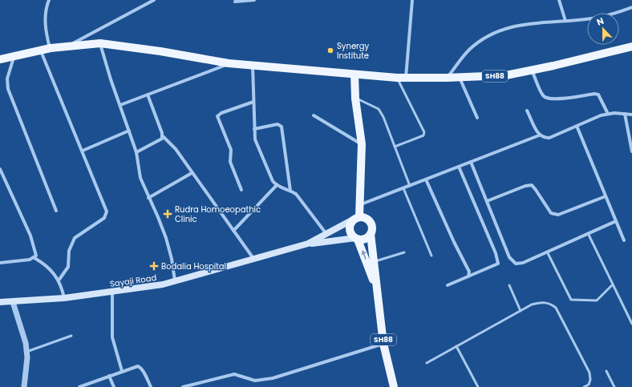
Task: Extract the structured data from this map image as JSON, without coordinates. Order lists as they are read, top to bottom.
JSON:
{
  "streets": {
    "main road": ["SH88", "Sayaji Road"]
  },
  "crossings": [
    ["SH88", "Sayaji Road"]
  ],
  "places": {
    "other": ["Synergy Institute"],
    "health": ["Rudra Homoeopathic Clinic", "Bodalia Hospital"]
  },
  "north": "top"
}
